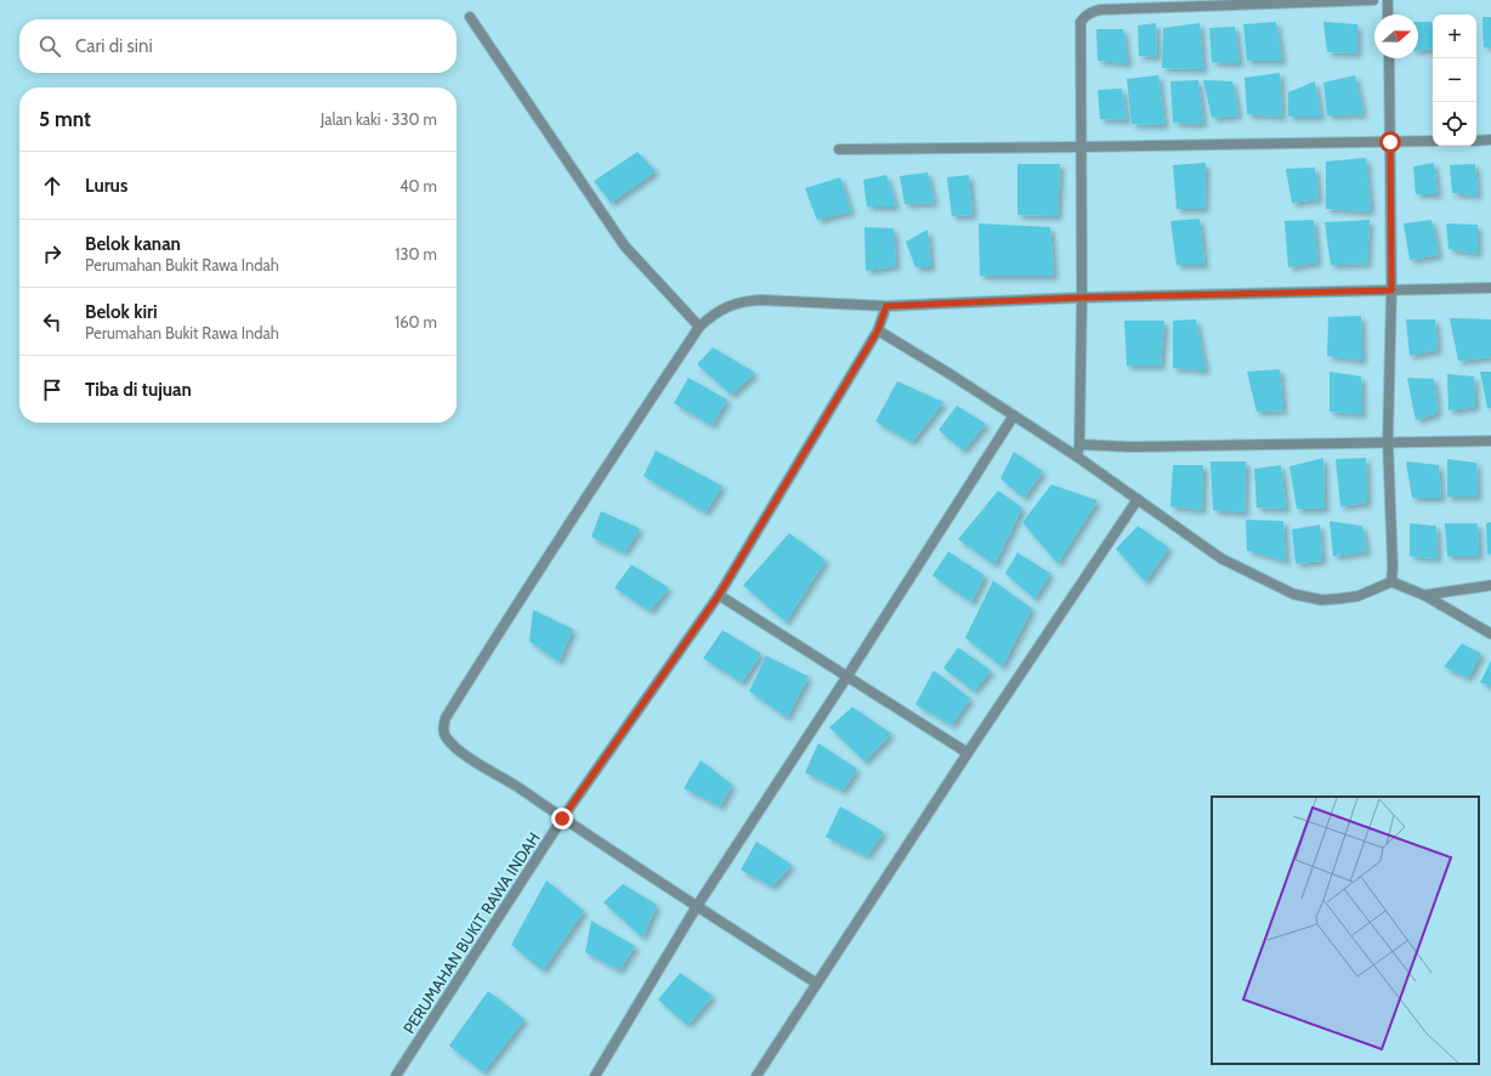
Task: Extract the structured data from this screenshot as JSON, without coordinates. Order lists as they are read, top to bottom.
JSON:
{
  "streets": {
    "street": ["PERUMAHAN BUKIT RAWA INDAH"]
  },
  "north": "right",
  "page": {
    "map_buttons": ["+", "−"],
    "search": "Cari di sini",
    "heading": ["5 mnt", "Jalan kaki · 330 m"],
    "list": [
      ["Lurus", "40 m"],
      ["Belok kanan", "Perumahan Bukit Rawa Indah", "130 m"],
      ["Belok kiri", "Perumahan Bukit Rawa Indah", "160 m"],
      "Tiba di tujuan"
    ]
  }
}
